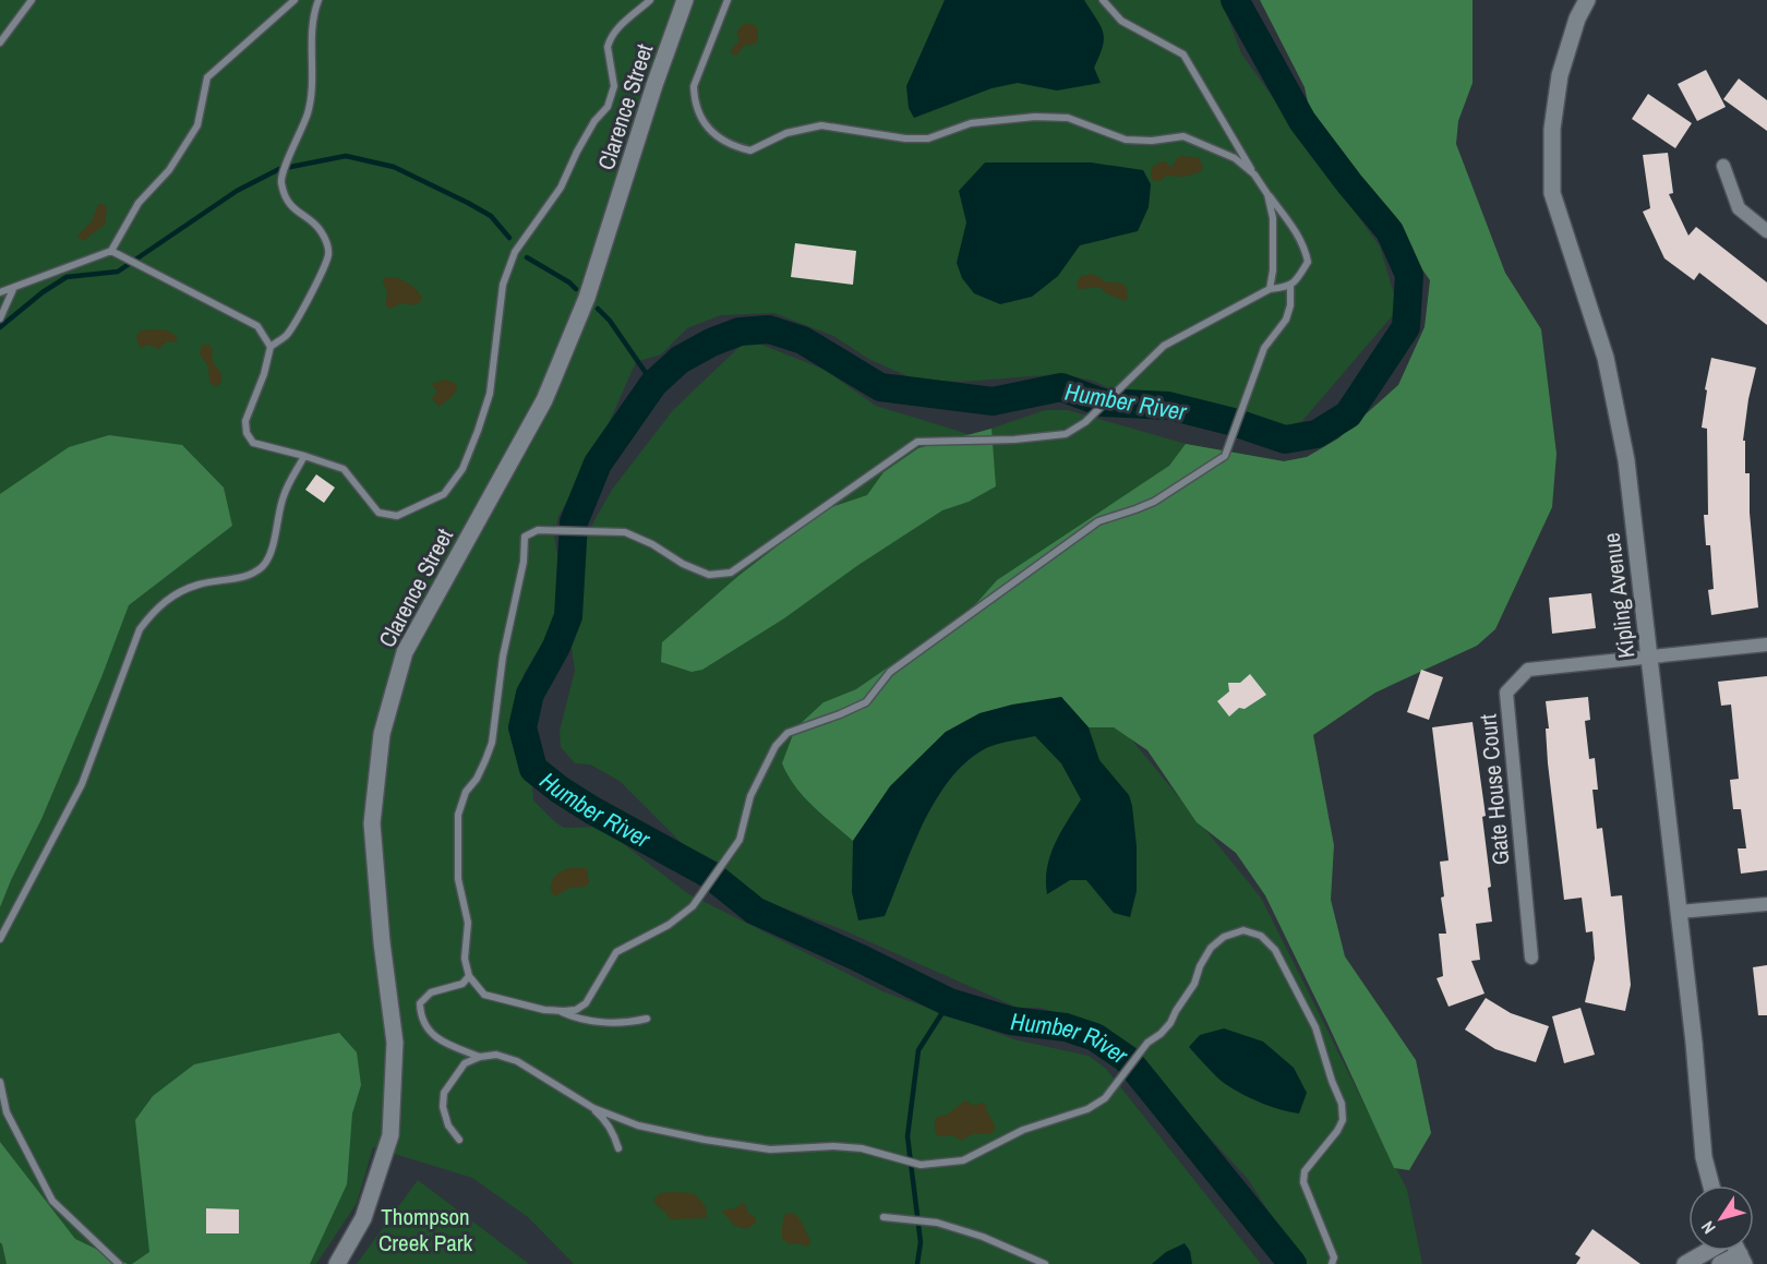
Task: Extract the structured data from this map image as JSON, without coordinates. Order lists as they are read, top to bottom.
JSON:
{
  "streets": {
    "street": ["Clarence Street", "Kipling Avenue", "Gate House Court"]
  },
  "crossings": [
    ["Kipling Avenue", "Gate House Court"]
  ],
  "water": ["Humber River"],
  "parks": ["Thompson Creek Park"],
  "north": "bottom left"
}
